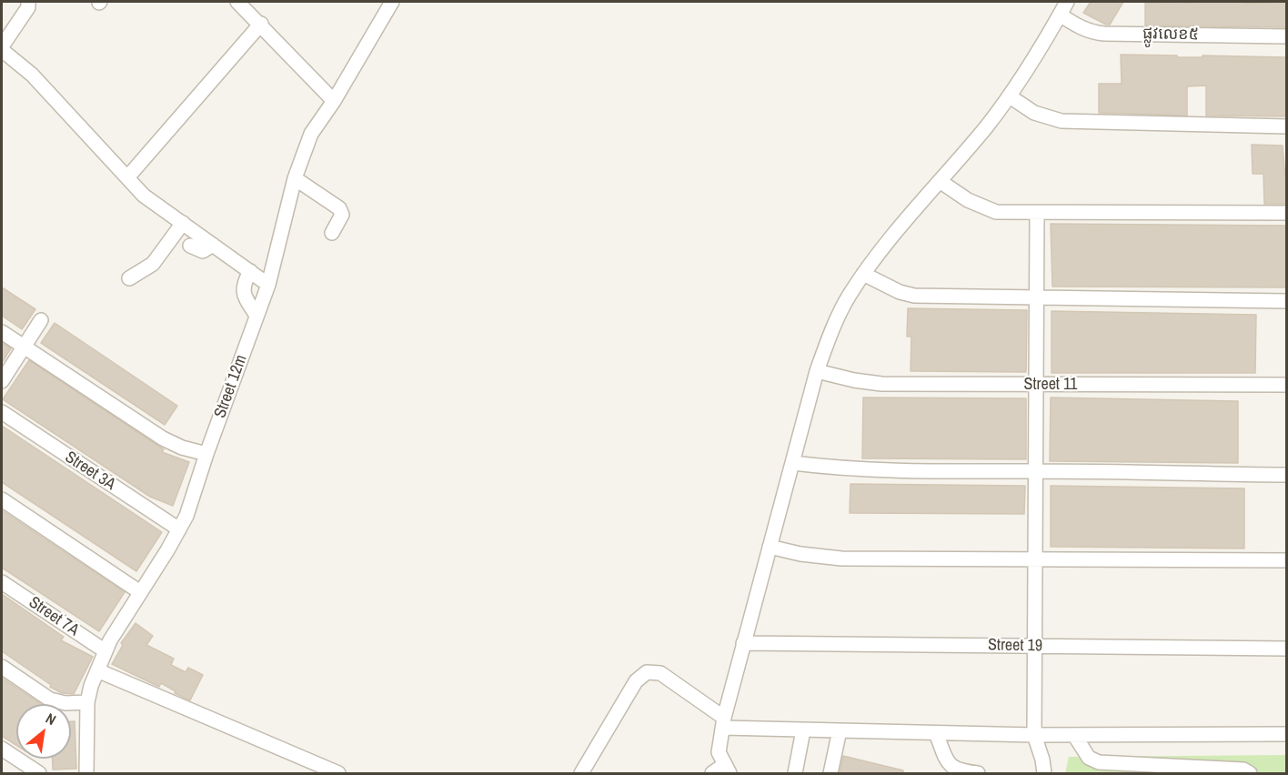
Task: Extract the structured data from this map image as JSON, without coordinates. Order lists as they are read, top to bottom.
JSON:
{
  "streets": {
    "street": [
      "ផ្លូវលេខ៥",
      "Street 11",
      "Street 12m",
      "Street 3A",
      "Street 7A",
      "Street 19"
    ]
  },
  "crossings": [
    ["Street 12m", "Street 3A"],
    ["Street 12m", "Street 7A"]
  ],
  "north": "top right"
}
